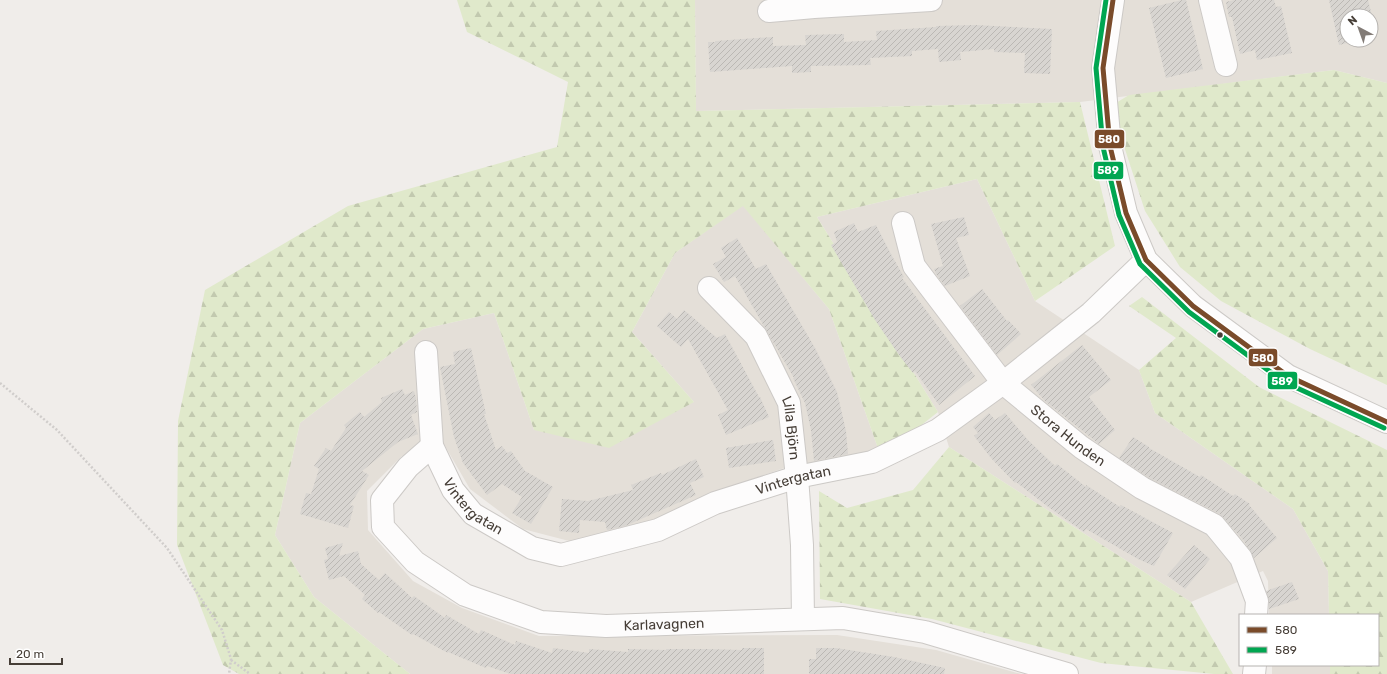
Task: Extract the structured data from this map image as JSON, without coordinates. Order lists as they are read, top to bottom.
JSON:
{
  "streets": {
    "street": [
      "Lilla Björn",
      "Stora Hunden",
      "Vintergatan",
      "Karlavagnen"
    ]
  },
  "crossings": [
    ["Lilla Björn", "Vintergatan"],
    ["Lilla Björn", "Karlavagnen"],
    ["Stora Hunden", "Vintergatan"],
    ["Vintergatan", "Karlavagnen"]
  ],
  "lines": ["transit line 580", "transit line 589"],
  "legend": ["580", "589"],
  "scale_bar": "20 m",
  "north": "top left"
}
